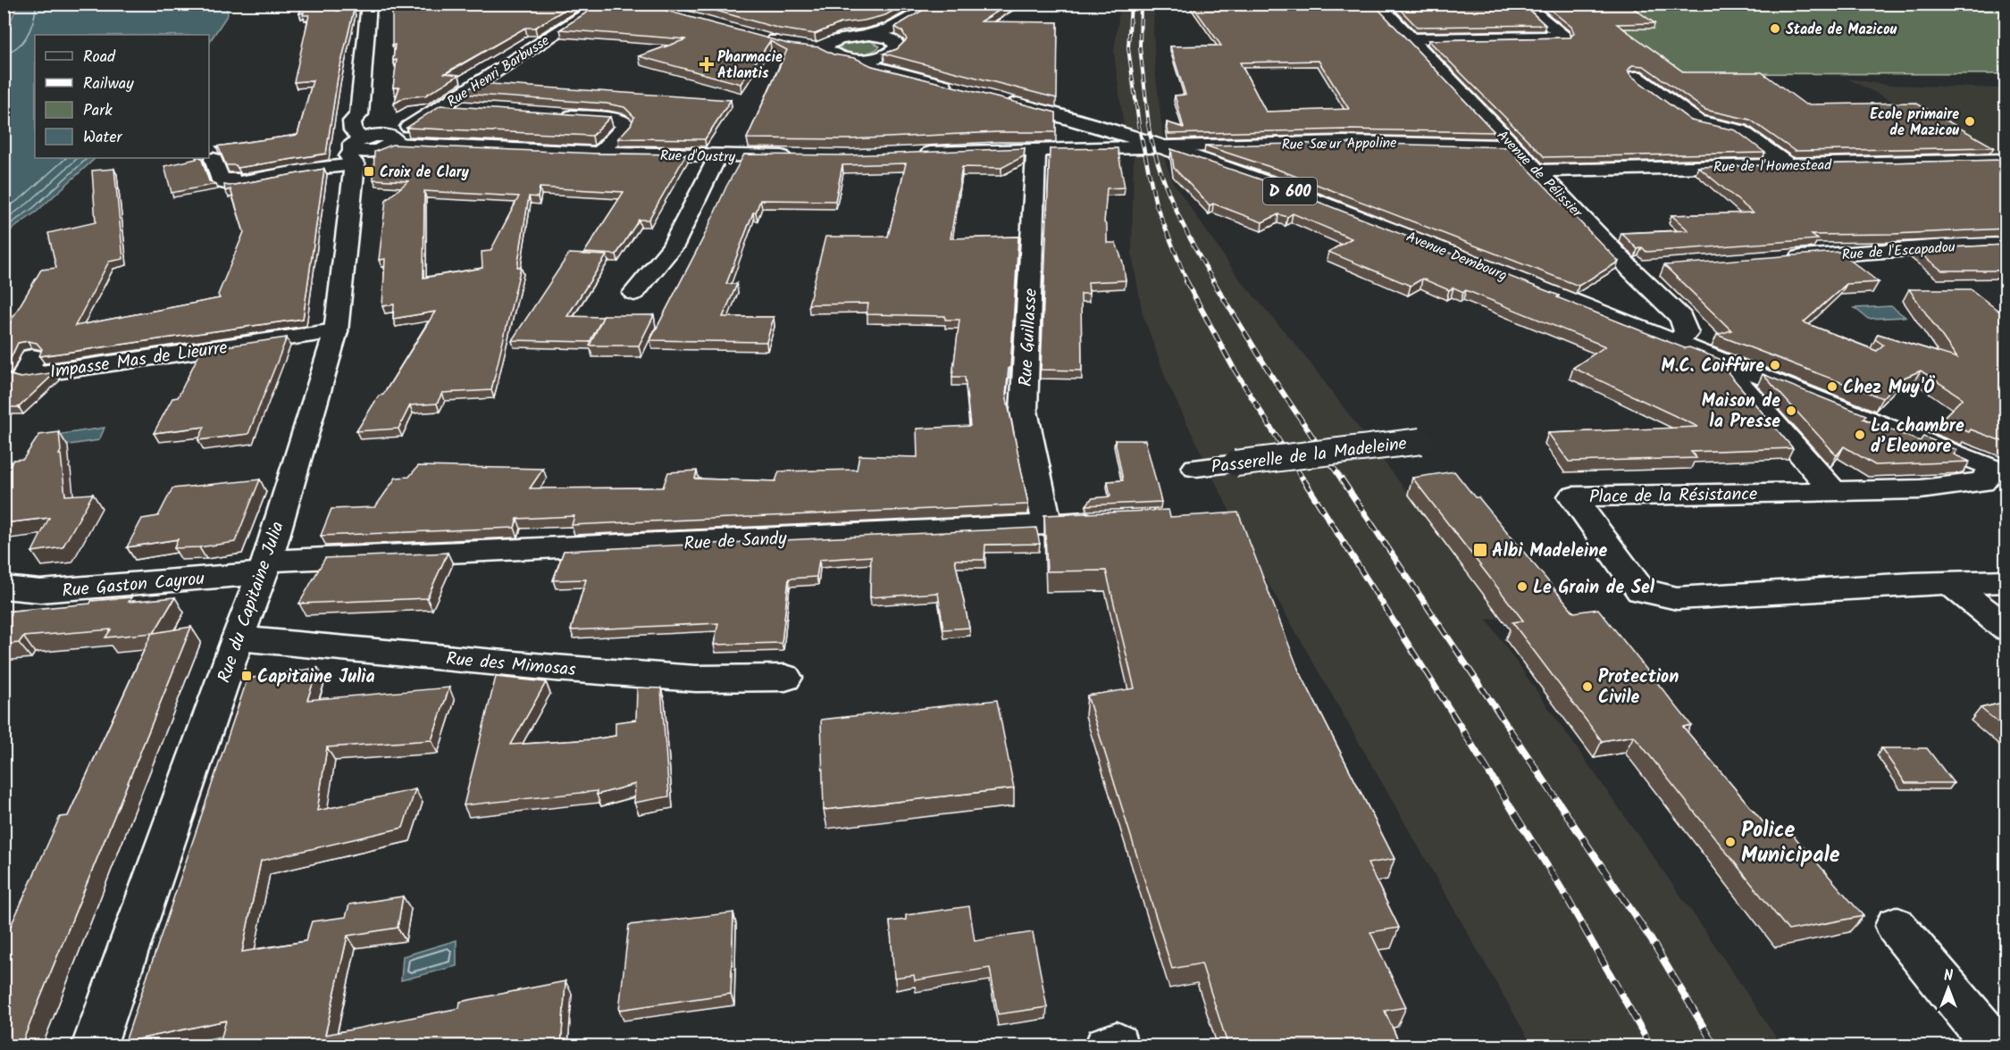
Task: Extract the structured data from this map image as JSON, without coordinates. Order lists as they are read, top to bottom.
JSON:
{
  "streets": {
    "street": [
      "Rue Henri Barbusse",
      "Rue Sœur Appoline",
      "Rue d'Oustry",
      "Rue de l'Homestead",
      "Avenue de Pélissier",
      "D 600",
      "Rue de l'Escapadou",
      "Avenue Dembourg",
      "Rue Guillasse",
      "Impasse Mas de Lieurre",
      "Passerelle de la Madeleine",
      "Place de la Résistance",
      "Rue de Sandy",
      "Rue Gaston Cayrou",
      "Rue du Capitaine Julia",
      "Rue des Mimosas"
    ]
  },
  "crossings": [
    ["Rue Henri Barbusse", "Rue d'Oustry"],
    ["Rue Sœur Appoline", "Avenue de Pélissier"],
    ["Rue Sœur Appoline", "Avenue Dembourg"],
    ["Rue de l'Homestead", "Avenue de Pélissier"],
    ["Avenue de Pélissier", "Avenue Dembourg"],
    ["Avenue Dembourg", "Place de la Résistance"],
    ["Rue Guillasse", "Rue de Sandy"],
    ["Impasse Mas de Lieurre", "Rue du Capitaine Julia"],
    ["Rue de Sandy", "Rue Gaston Cayrou"],
    ["Rue de Sandy", "Rue du Capitaine Julia"],
    ["Rue Gaston Cayrou", "Rue du Capitaine Julia"],
    ["Rue du Capitaine Julia", "Rue des Mimosas"]
  ],
  "places": {
    "other": [
      "Stade de Mazicou",
      "Ecole primaire de Mazicou",
      "M.C. Coiffure",
      "Chez Muy'Ö",
      "Maison de la Presse",
      "La chambre d’Eleonore",
      "Le Grain de Sel",
      "Protection Civile",
      "Police Municipale"
    ],
    "health": ["Pharmacie Atlantis"],
    "transit": ["Croix de Clary", "Albi Madeleine", "Capitaine Julia"]
  },
  "legend": [
    "Road",
    "Railway",
    "Park",
    "Water"
  ],
  "north": "top"
}
